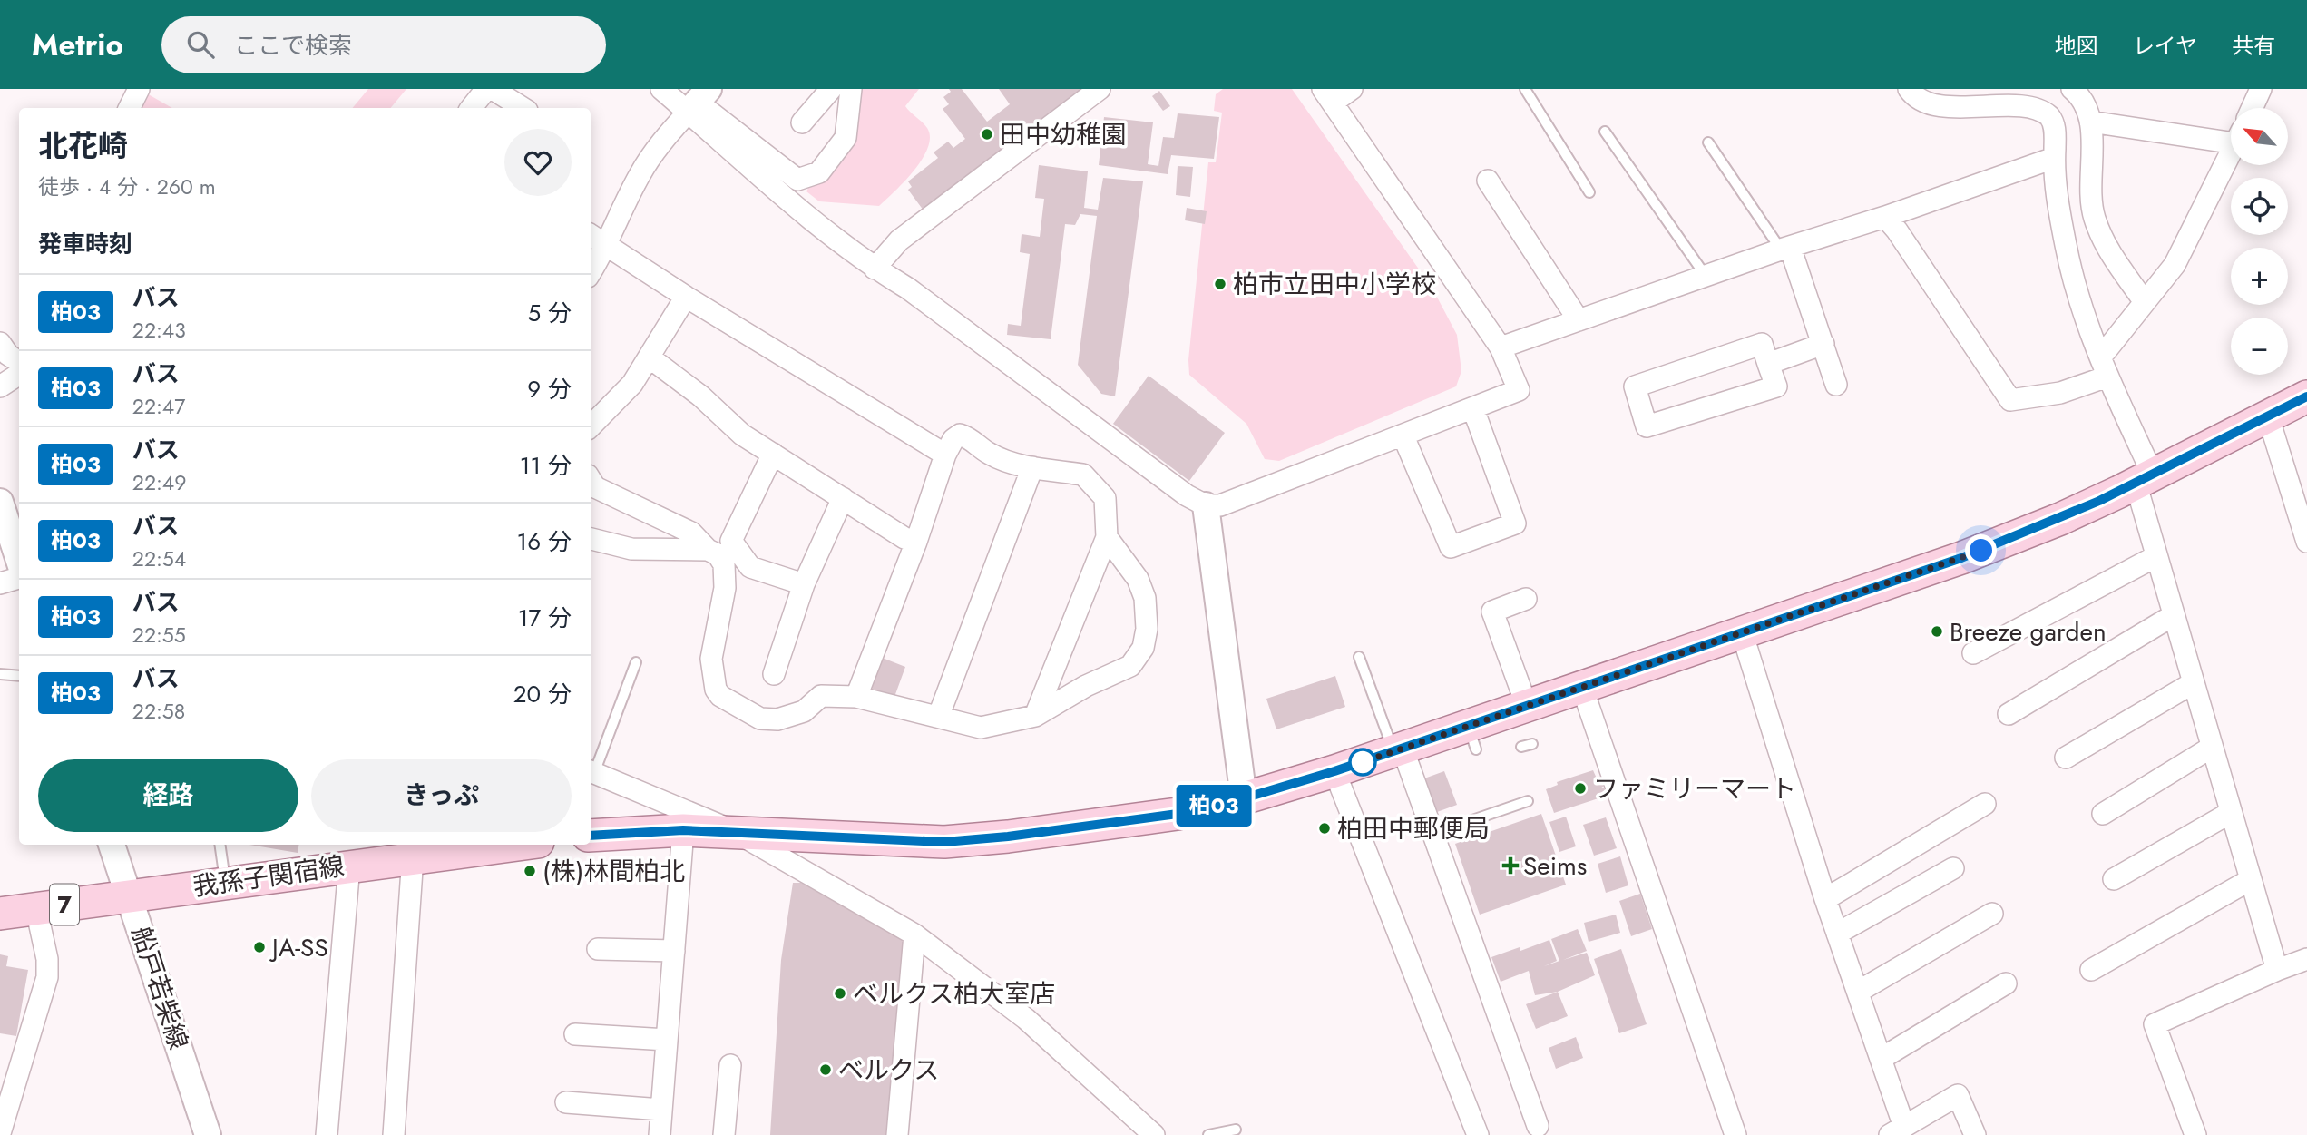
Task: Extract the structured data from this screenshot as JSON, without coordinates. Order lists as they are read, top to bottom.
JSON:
{
  "streets": {
    "main road": ["我孫子関宿線", "7"],
    "street": ["船戸若柴線"]
  },
  "crossings": [
    ["我孫子関宿線", "船戸若柴線"]
  ],
  "places": {
    "other": [
      "田中幼稚園",
      "柏市立田中小学校",
      "Breeze garden",
      "ファミリーマート",
      "柏田中郵便局",
      "(株)林間柏北",
      "JA-SS",
      "ベルクス柏大室店",
      "ベルクス"
    ],
    "health": ["Seims"]
  },
  "lines": ["bus line 柏03"],
  "north": "top left",
  "page": {
    "header": "Metrio",
    "search": "ここで検索",
    "nav": ["地図", "レイヤ", "共有"],
    "on_map": "柏03",
    "map_buttons": ["+", "−"],
    "heading": [
      ["北花崎", "徒歩 · 4 分 · 260 m"],
      "発車時刻"
    ],
    "list": [
      {
        "mark": "柏03",
        "name": "バス",
        "note": "22:43",
        "value": "5 分"
      },
      {
        "mark": "柏03",
        "name": "バス",
        "note": "22:47",
        "value": "9 分"
      },
      {
        "mark": "柏03",
        "name": "バス",
        "note": "22:49",
        "value": "11 分"
      },
      {
        "mark": "柏03",
        "name": "バス",
        "note": "22:54",
        "value": "16 分"
      },
      {
        "mark": "柏03",
        "name": "バス",
        "note": "22:55",
        "value": "17 分"
      },
      {
        "mark": "柏03",
        "name": "バス",
        "note": "22:58",
        "value": "20 分"
      }
    ],
    "buttons": ["経路", "きっぷ"]
  }
}
